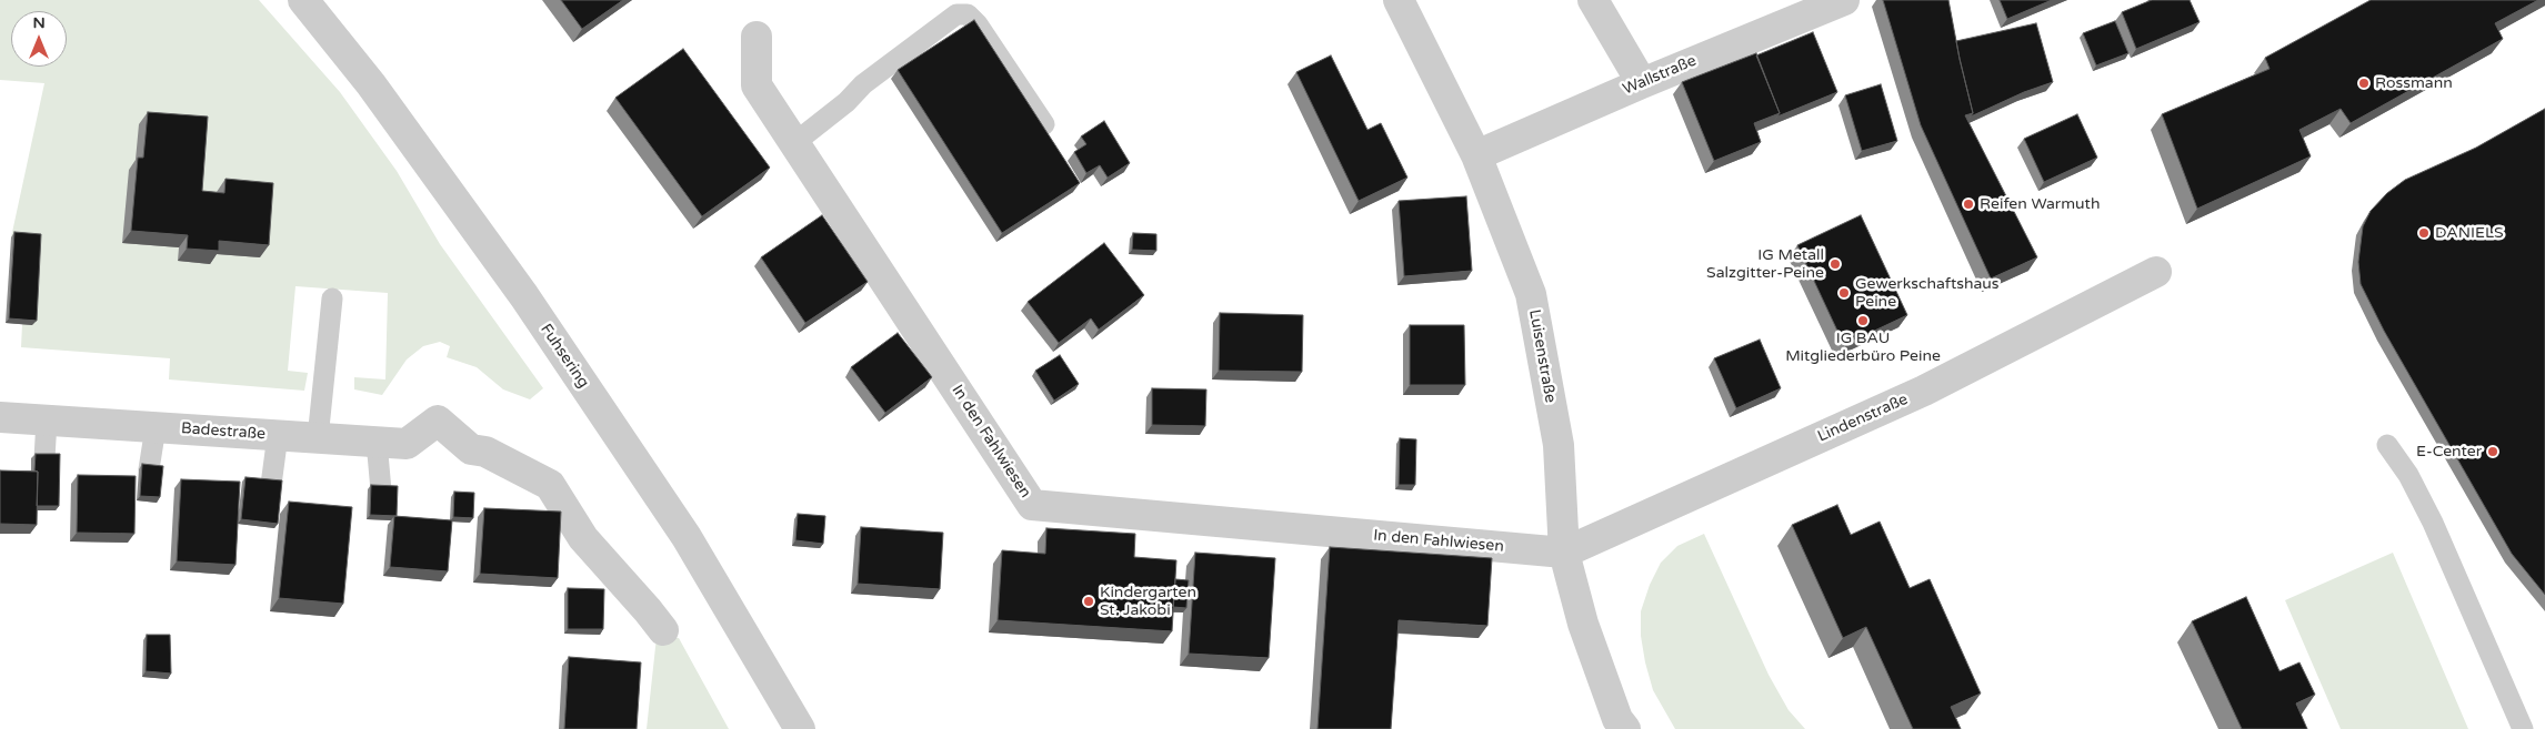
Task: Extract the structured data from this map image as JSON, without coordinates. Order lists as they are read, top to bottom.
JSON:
{
  "streets": {
    "street": [
      "Wallstraße",
      "Fuhsering",
      "Luisenstraße",
      "Lindenstraße",
      "Badestraße",
      "In den Fahlwiesen"
    ]
  },
  "crossings": [
    ["Wallstraße", "Luisenstraße"],
    ["Luisenstraße", "Lindenstraße"],
    ["Luisenstraße", "In den Fahlwiesen"],
    ["Lindenstraße", "In den Fahlwiesen"]
  ],
  "places": [
    "Rossmann",
    "Reifen Warmuth",
    "DANIELS",
    "IG Metall Salzgitter-Peine",
    "Gewerkschaftshaus Peine",
    "IG BAU Mitgliederbüro Peine",
    "E-Center",
    "Kindergarten St. Jakobi"
  ],
  "north": "top"
}
